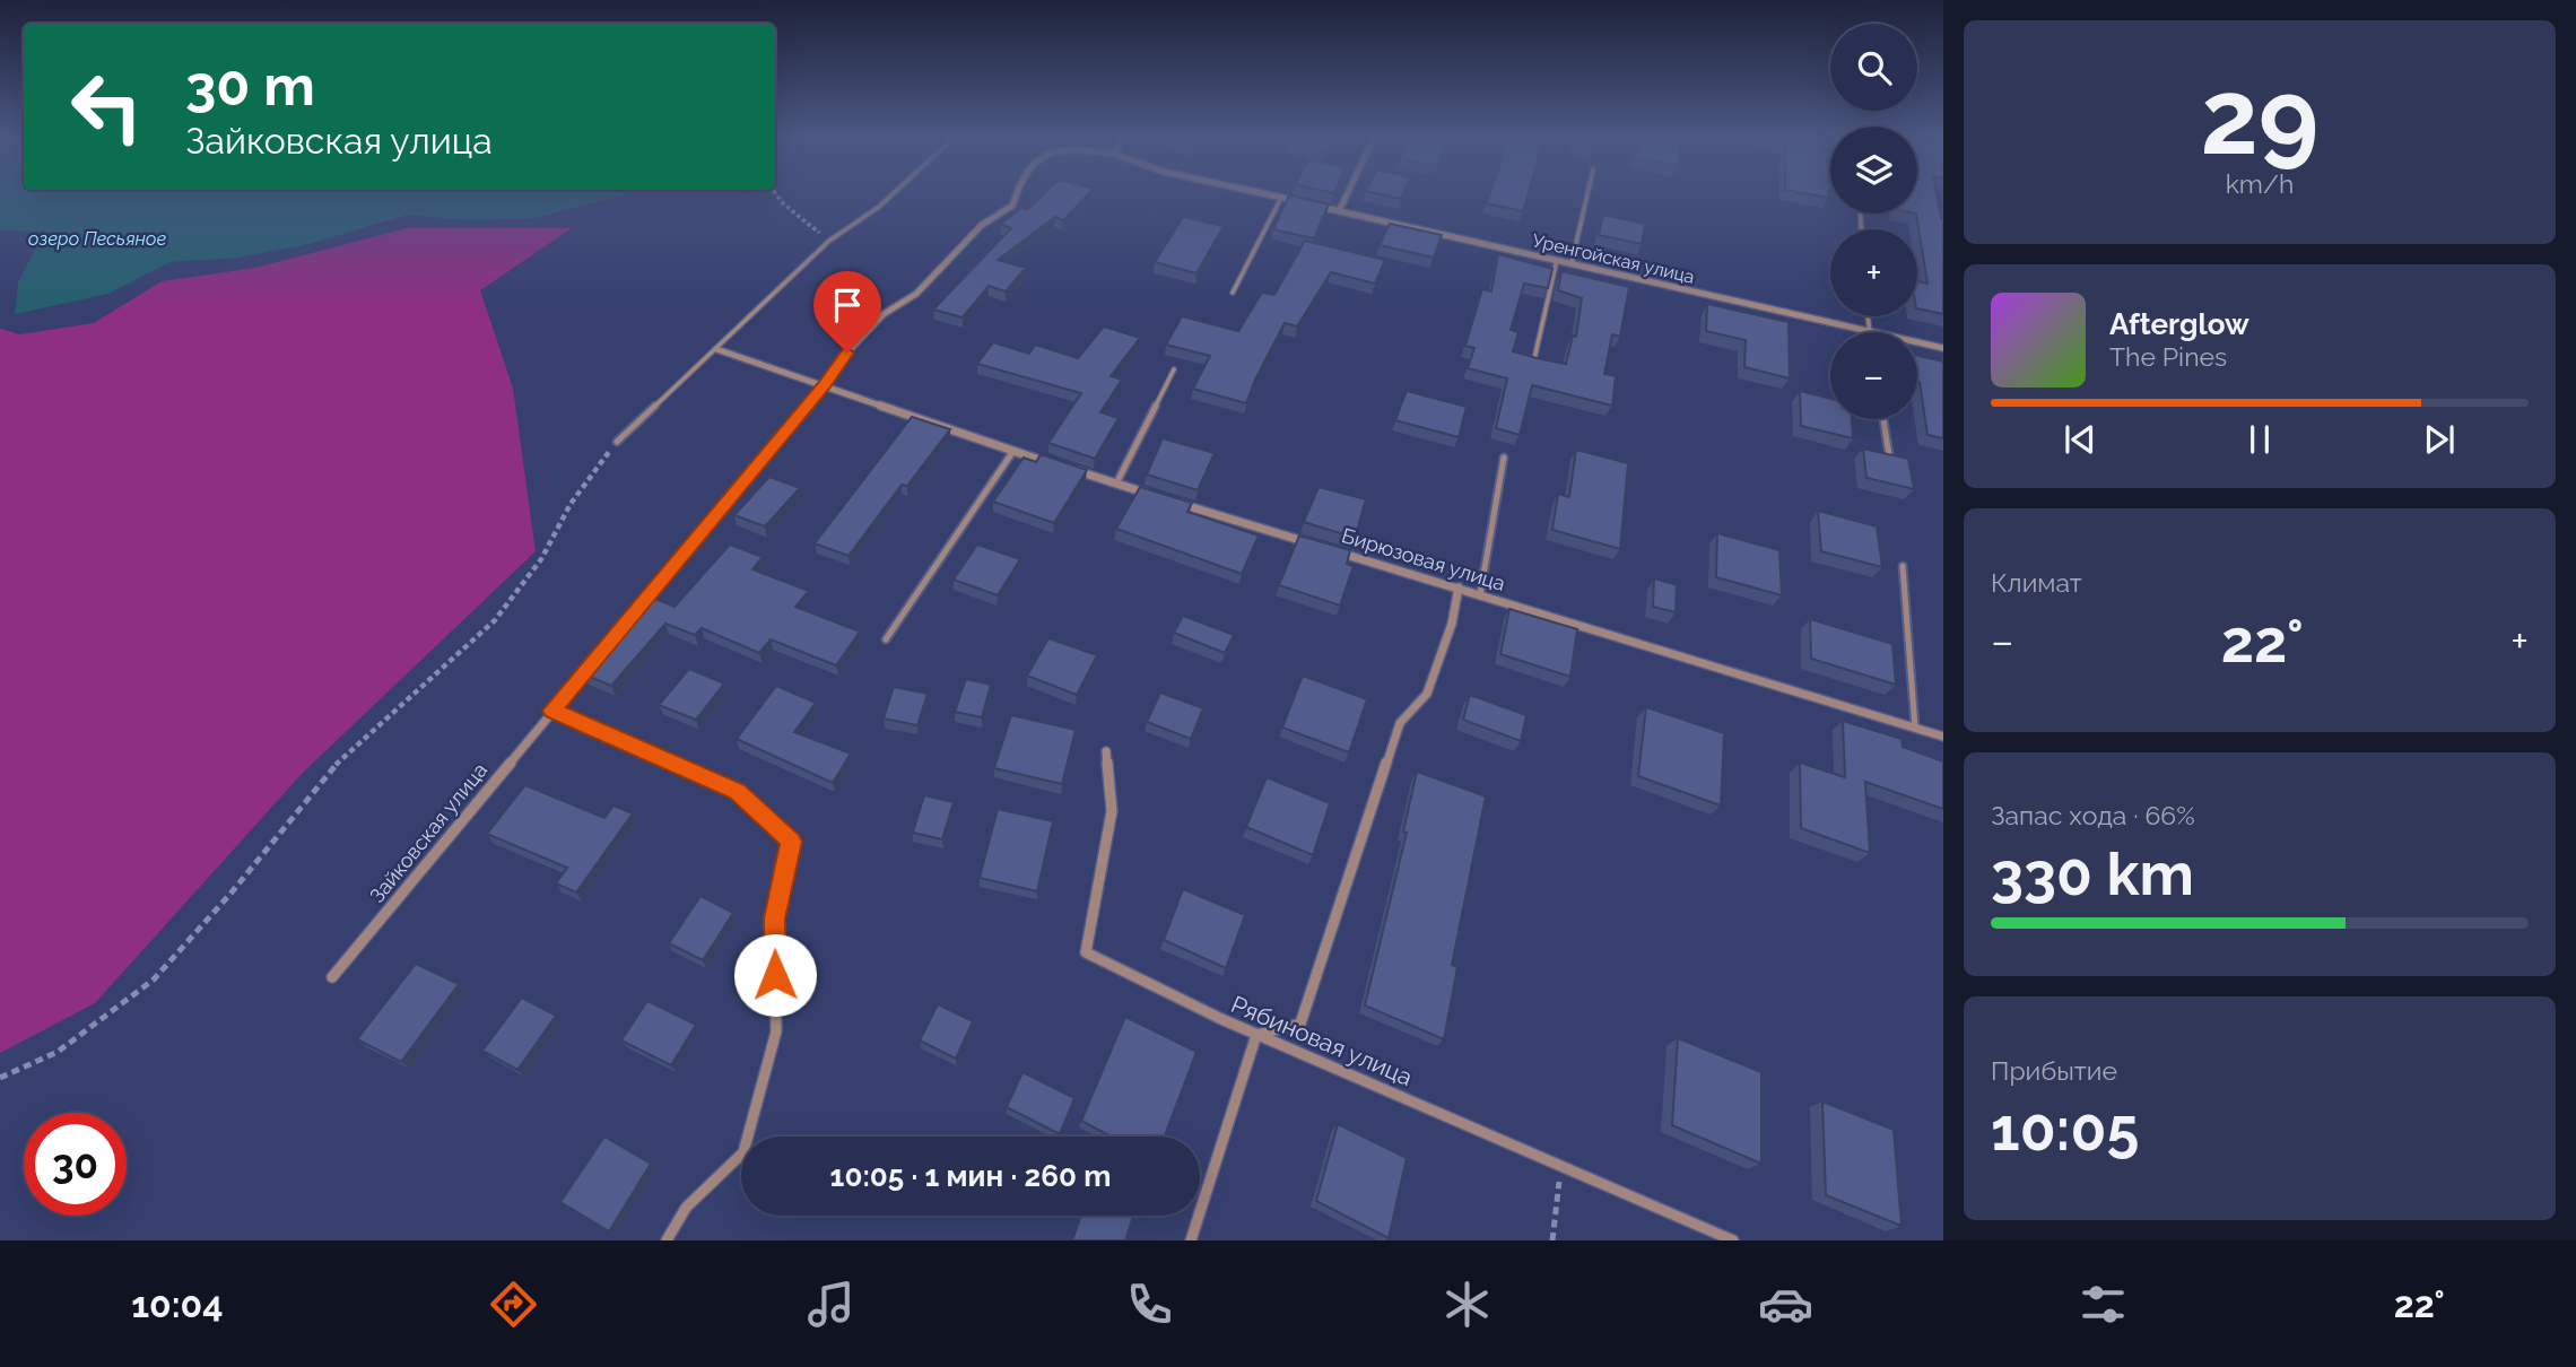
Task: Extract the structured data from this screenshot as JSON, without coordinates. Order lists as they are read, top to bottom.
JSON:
{
  "streets": {
    "street": [
      "Уренгойская улица",
      "Бирюзовая улица",
      "Зайковская улица",
      "Рябиновая улица"
    ]
  },
  "water": ["озеро Песьяное"],
  "page": {
    "tile": [
      ["29", "km/h"],
      "Климат",
      ["Запас хода · 66%", "330 km"],
      ["Прибытие", "10:05"]
    ],
    "map_buttons": ["+", "−"],
    "turn": ["30 m", "Зайковская улица"],
    "song": ["Afterglow", "The Pines"],
    "heat": ["−", "22°", "+"],
    "limit": "30",
    "trip": "10:05 · 1 мин · 260 m",
    "tabs": ["10:04", "22°"]
  }
}
